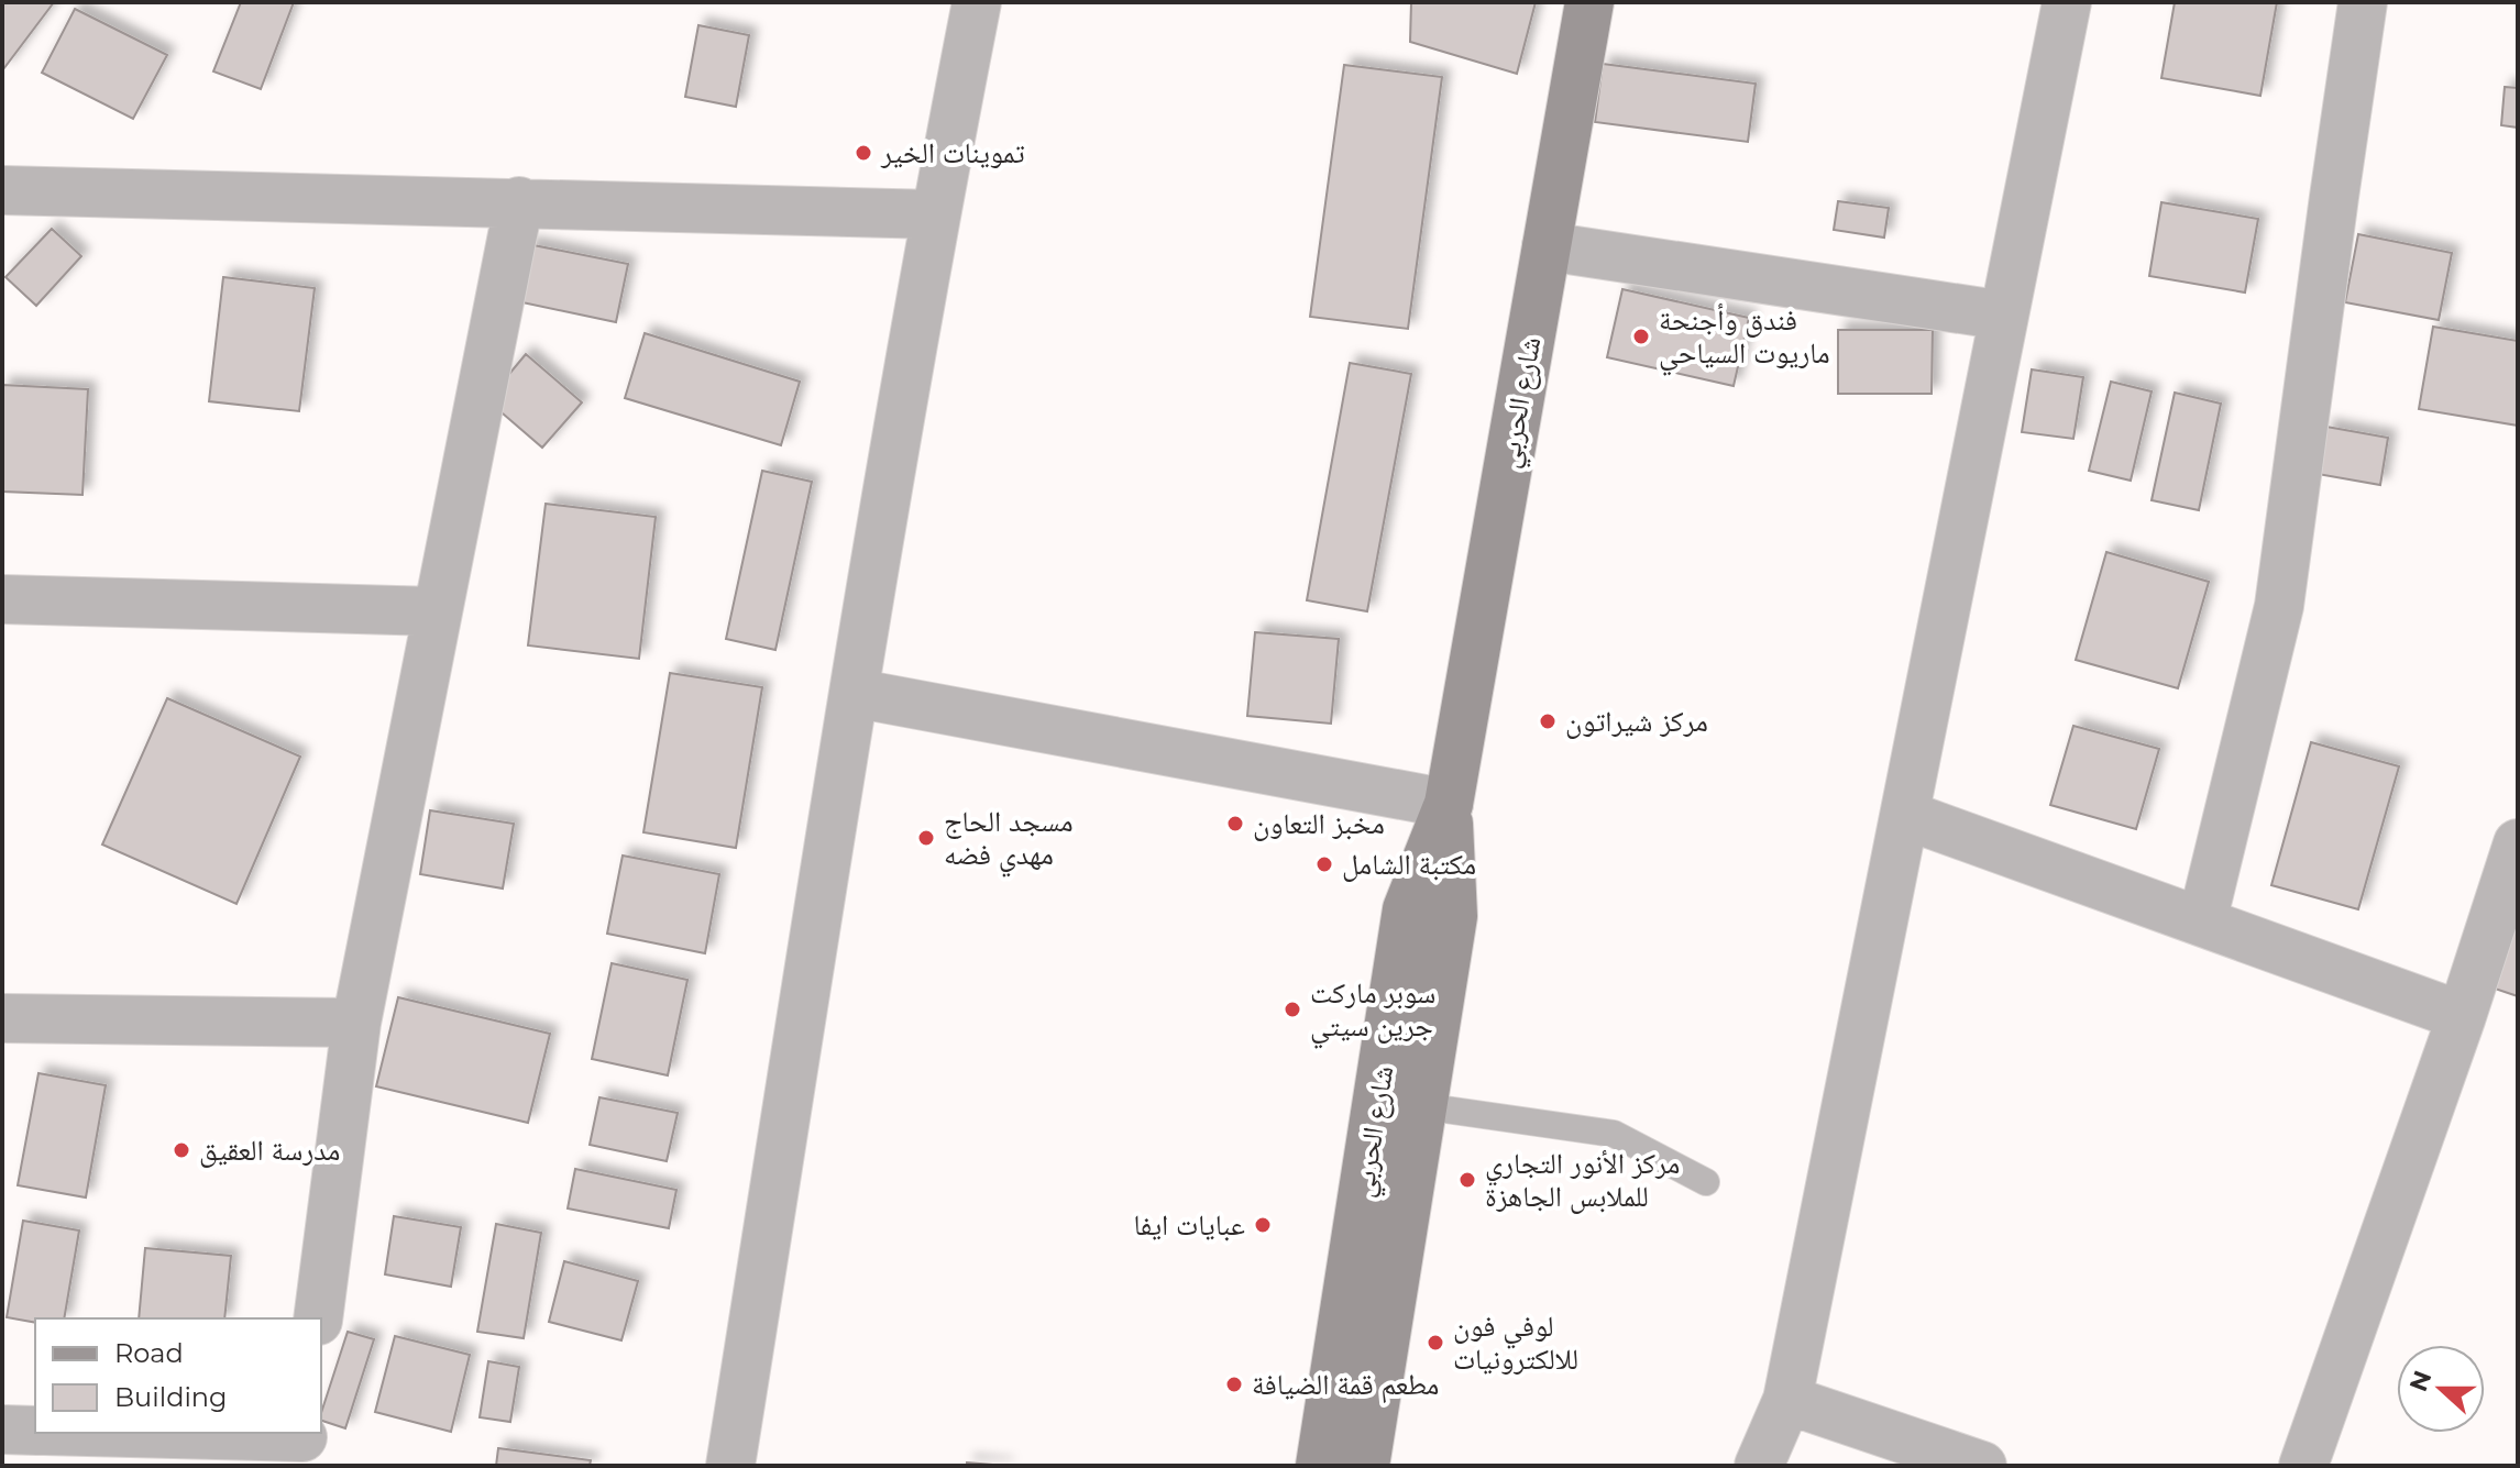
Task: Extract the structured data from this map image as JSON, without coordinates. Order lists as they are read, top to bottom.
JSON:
{
  "streets": {
    "street": ["شارع الحربي"]
  },
  "places": [
    "تموينات الخير",
    "فندق وأجنحة ماريوت السياحي",
    "مركز شيراتون",
    "مخبز التعاون",
    "مسجد الحاج مهدي فضه",
    "مكتبة الشامل",
    "سوبر ماركت جرين سيتي",
    "مدرسة العقيق",
    "مركز الأنور التجاري للملابس الجاهزة",
    "عبايات ايفا",
    "لوفي فون للالكترونيات",
    "مطعم قمة الضيافة"
  ],
  "legend": ["Road", "Building"],
  "north": "left"
}
